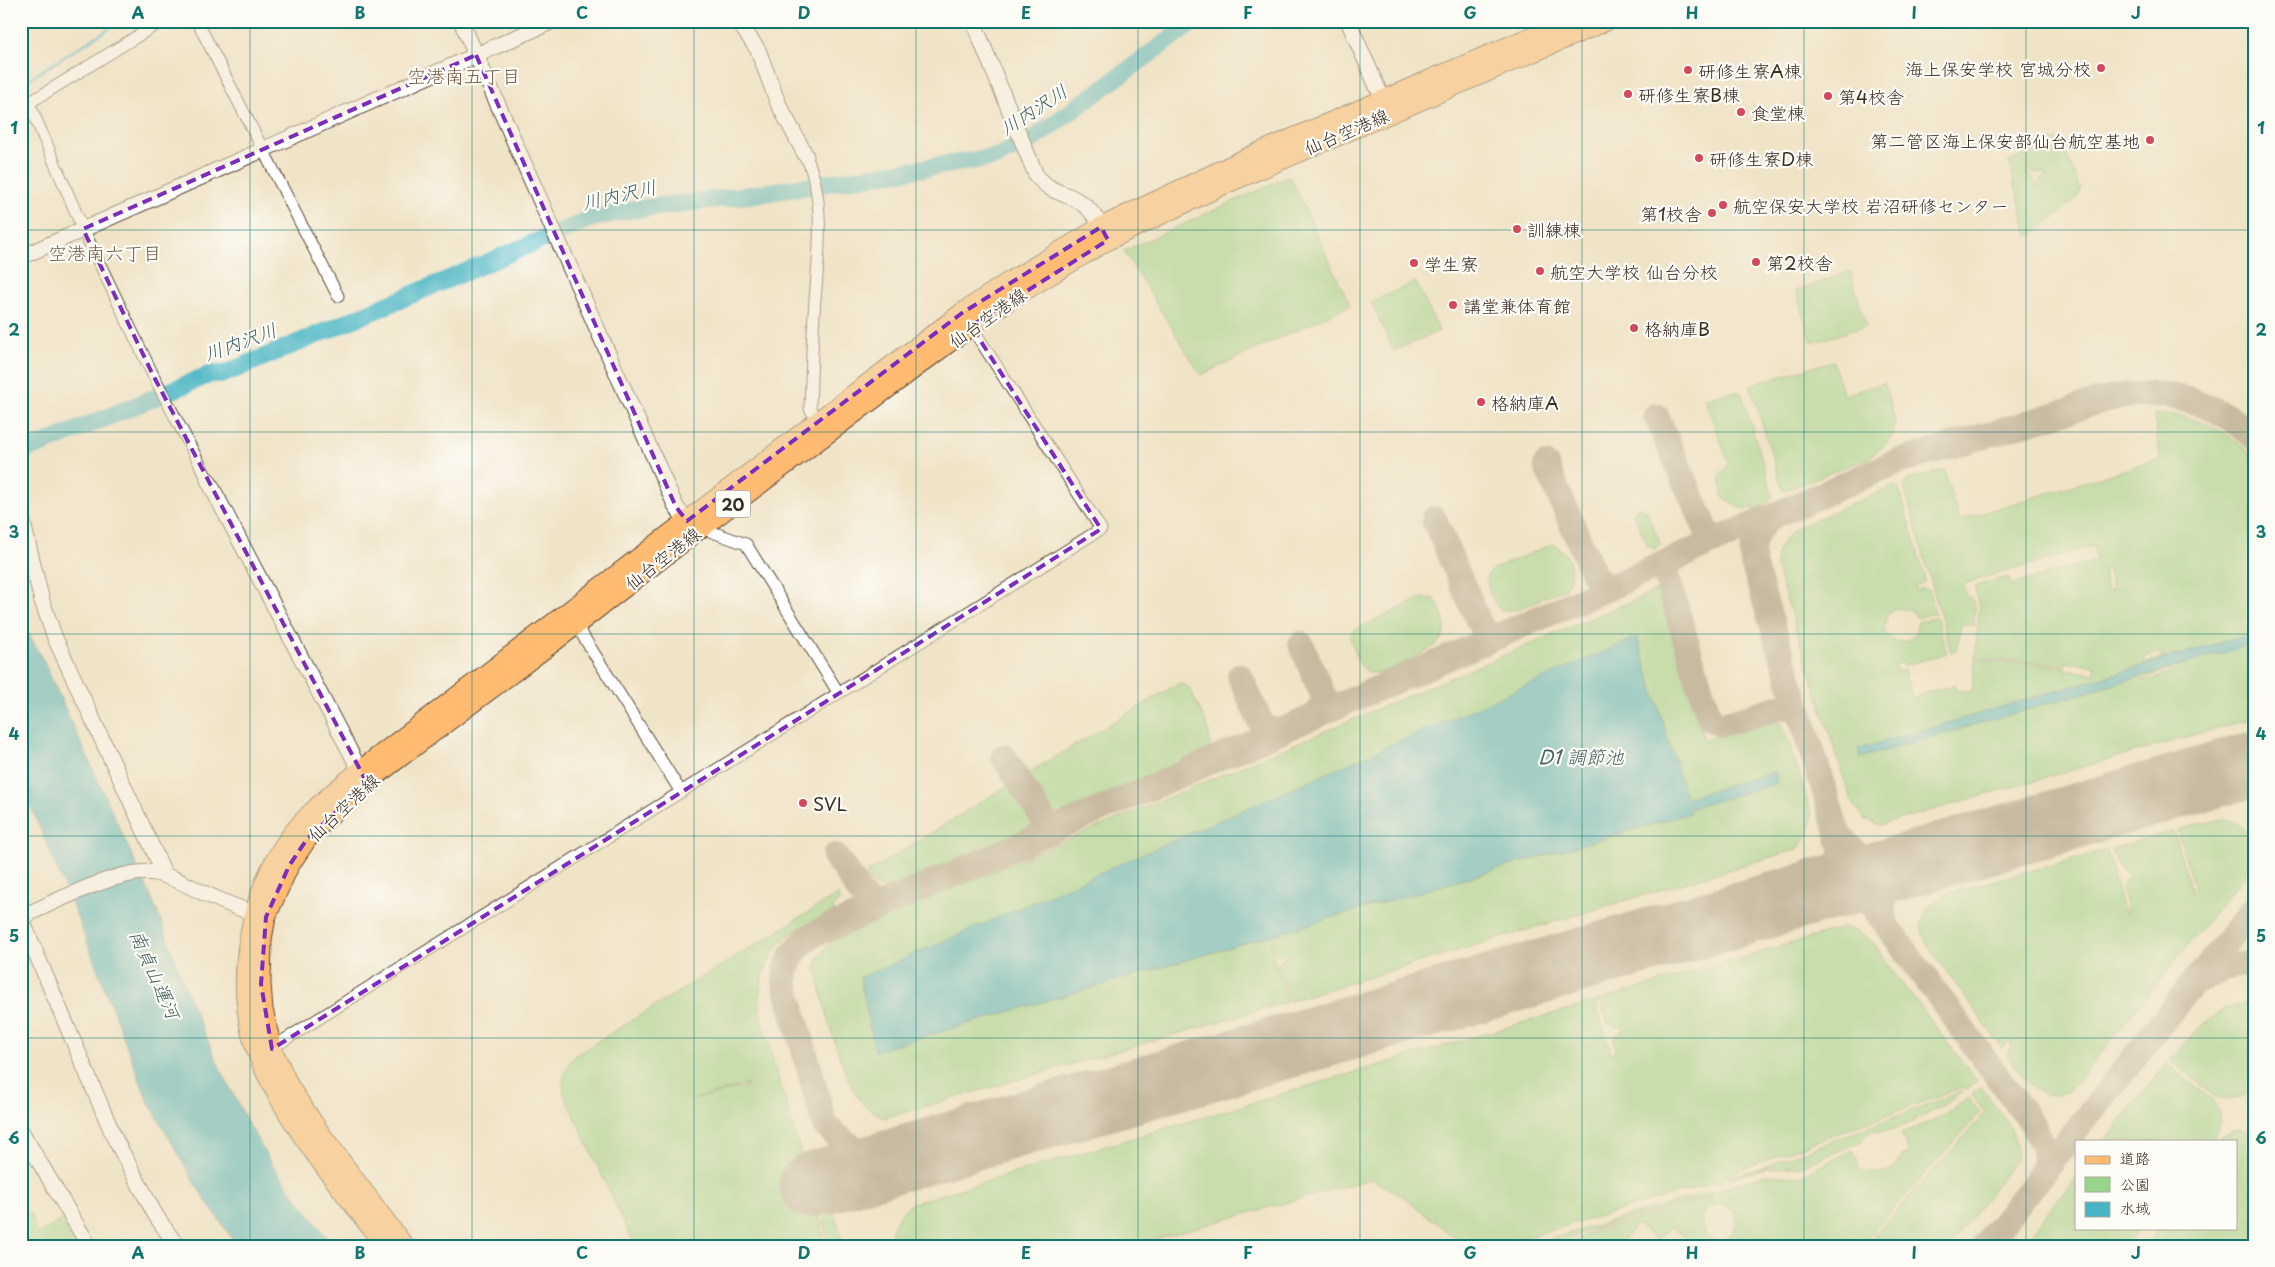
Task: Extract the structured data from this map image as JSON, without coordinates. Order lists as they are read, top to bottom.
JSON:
{
  "streets": {
    "main road": ["仙台空港線", "20"]
  },
  "districts": ["空港南五丁目", "空港南六丁目"],
  "water": ["川内沢川", "D1 調節池", "南貞山運河"],
  "places": [
    "海上保安学校 宮城分校",
    "研修生寮A棟",
    "研修生寮B棟",
    "第4校舎",
    "食堂棟",
    "第二管区海上保安部仙台航空基地",
    "研修生寮D棟",
    "航空保安大学校 岩沼研修センター",
    "第1校舎",
    "訓練棟",
    "第2校舎",
    "学生寮",
    "航空大学校 仙台分校",
    "講堂兼体育館",
    "格納庫B",
    "格納庫A",
    "SVL"
  ],
  "legend": ["道路", "公園", "水域"],
  "grid": {
    "columns": [
      "A",
      "B",
      "C",
      "D",
      "E",
      "F",
      "G",
      "H",
      "I",
      "J"
    ],
    "rows": [
      "1",
      "2",
      "3",
      "4",
      "5",
      "6"
    ]
  }
}
